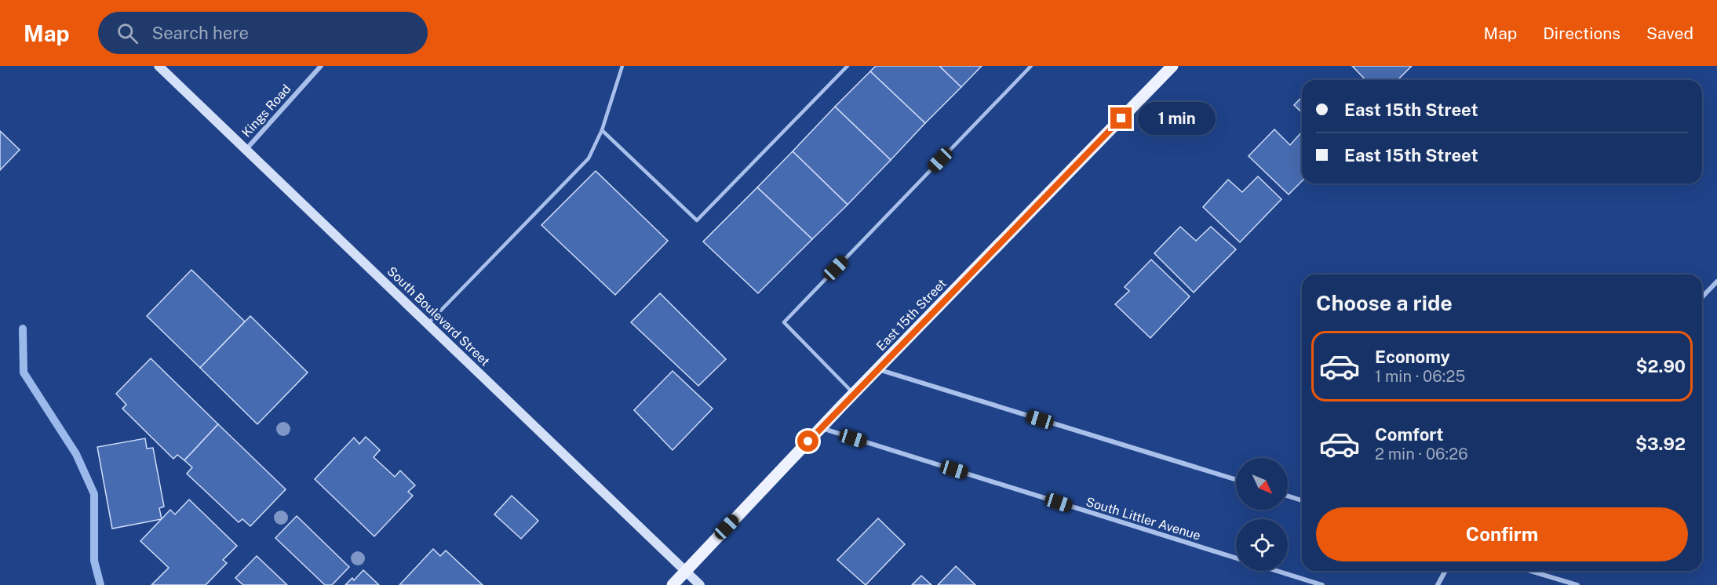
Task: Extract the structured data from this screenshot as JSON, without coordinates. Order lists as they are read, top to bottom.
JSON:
{
  "streets": {
    "main road": ["East 15th Street", "South Boulevard Street"],
    "street": ["Kings Road", "South Littler Avenue"]
  },
  "crossings": [
    ["Kings Road", "South Boulevard Street"],
    ["East 15th Street", "South Boulevard Street"],
    ["East 15th Street", "South Littler Avenue"]
  ],
  "north": "bottom right",
  "page": {
    "header": "Map",
    "search": "Search here",
    "nav": ["Map", "Directions", "Saved"],
    "banner": ["East 15th Street", "East 15th Street"],
    "bubble": "1 min",
    "heading": "Choose a ride",
    "list": [
      {
        "name": "Economy",
        "note": "1 min · 06:25",
        "value": "$2.90"
      },
      {
        "name": "Comfort",
        "note": "2 min · 06:26",
        "value": "$3.92"
      }
    ],
    "buttons": "Confirm"
  }
}
